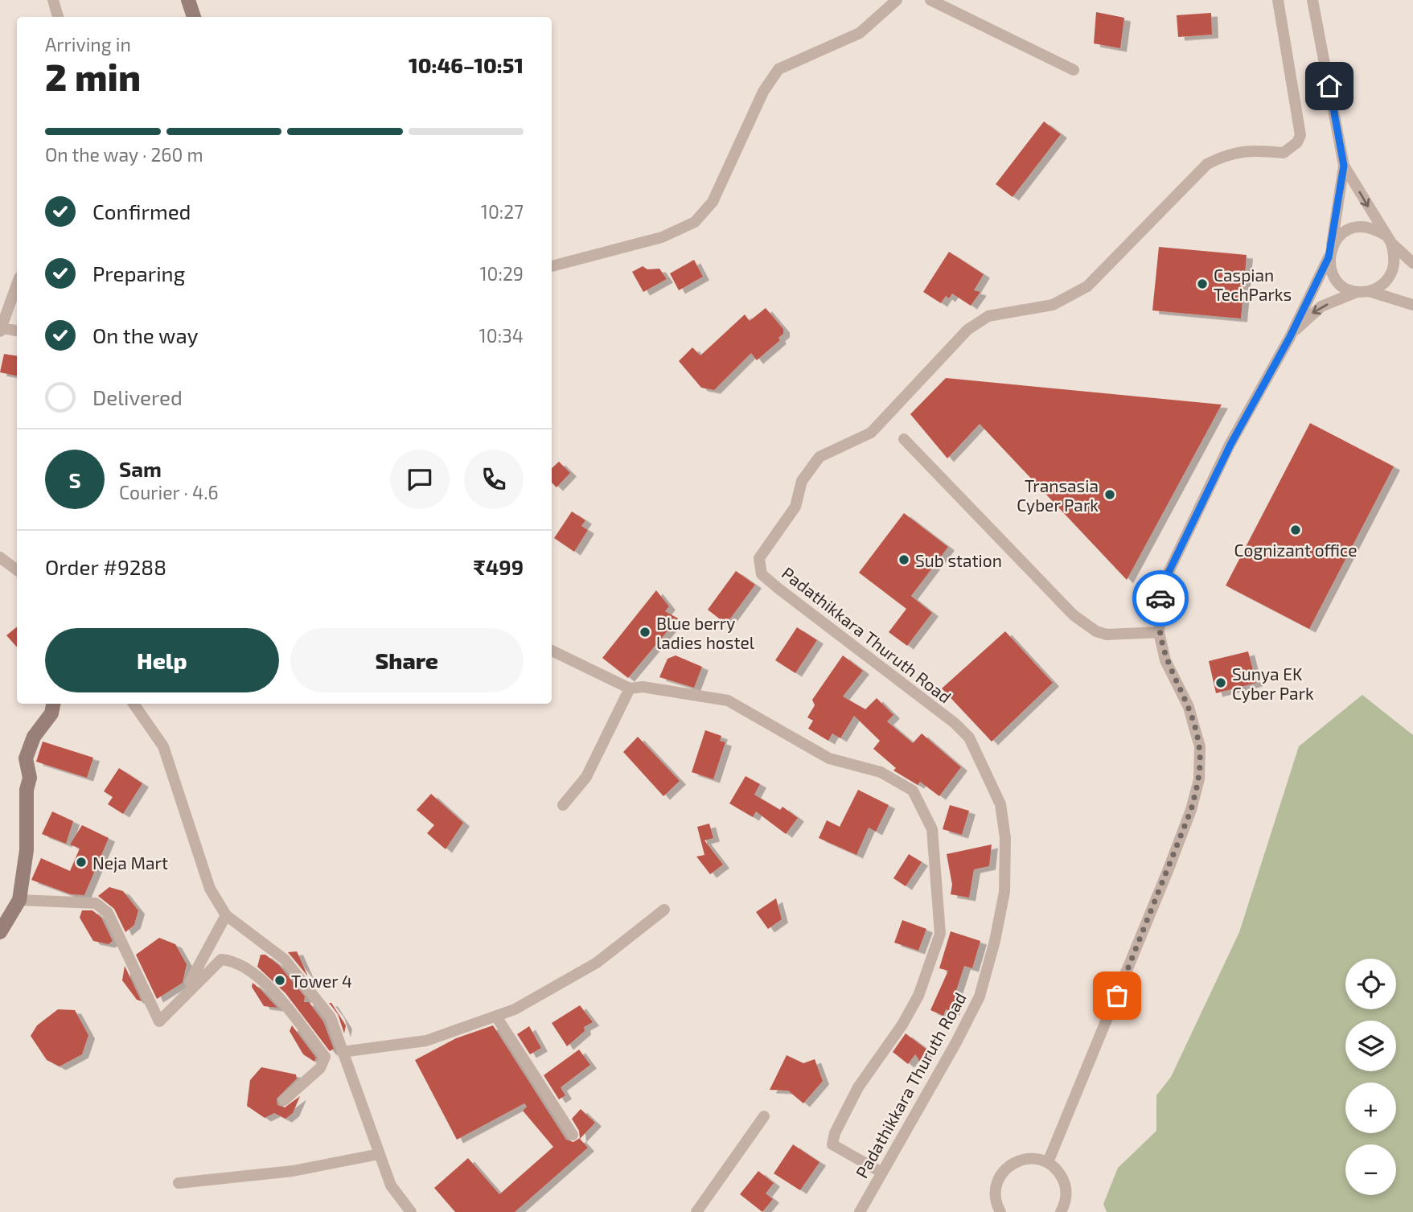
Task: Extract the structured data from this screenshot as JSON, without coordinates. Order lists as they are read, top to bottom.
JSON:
{
  "streets": {
    "street": ["Padathikkara Thuruth Road"]
  },
  "places": [
    "Caspian TechParks",
    "Transasia Cyber Park",
    "Cognizant office",
    "Sub station",
    "Blue berry ladies hostel",
    "Sunya EK Cyber Park",
    "Neja Mart",
    "Tower 4"
  ],
  "page": {
    "heading": ["2 min", "Arriving in", "10:46–10:51"],
    "panel": [
      "Sam",
      "Courier · 4.6",
      "Order #9288",
      "₹499"
    ],
    "bar": "On the way · 260 m",
    "list": [
      ["Confirmed", "10:27"],
      ["Preparing", "10:29"],
      ["On the way", "10:34"],
      "Delivered"
    ],
    "round": "S",
    "buttons": ["Help", "Share"],
    "map_buttons": ["+", "−"]
  }
}
